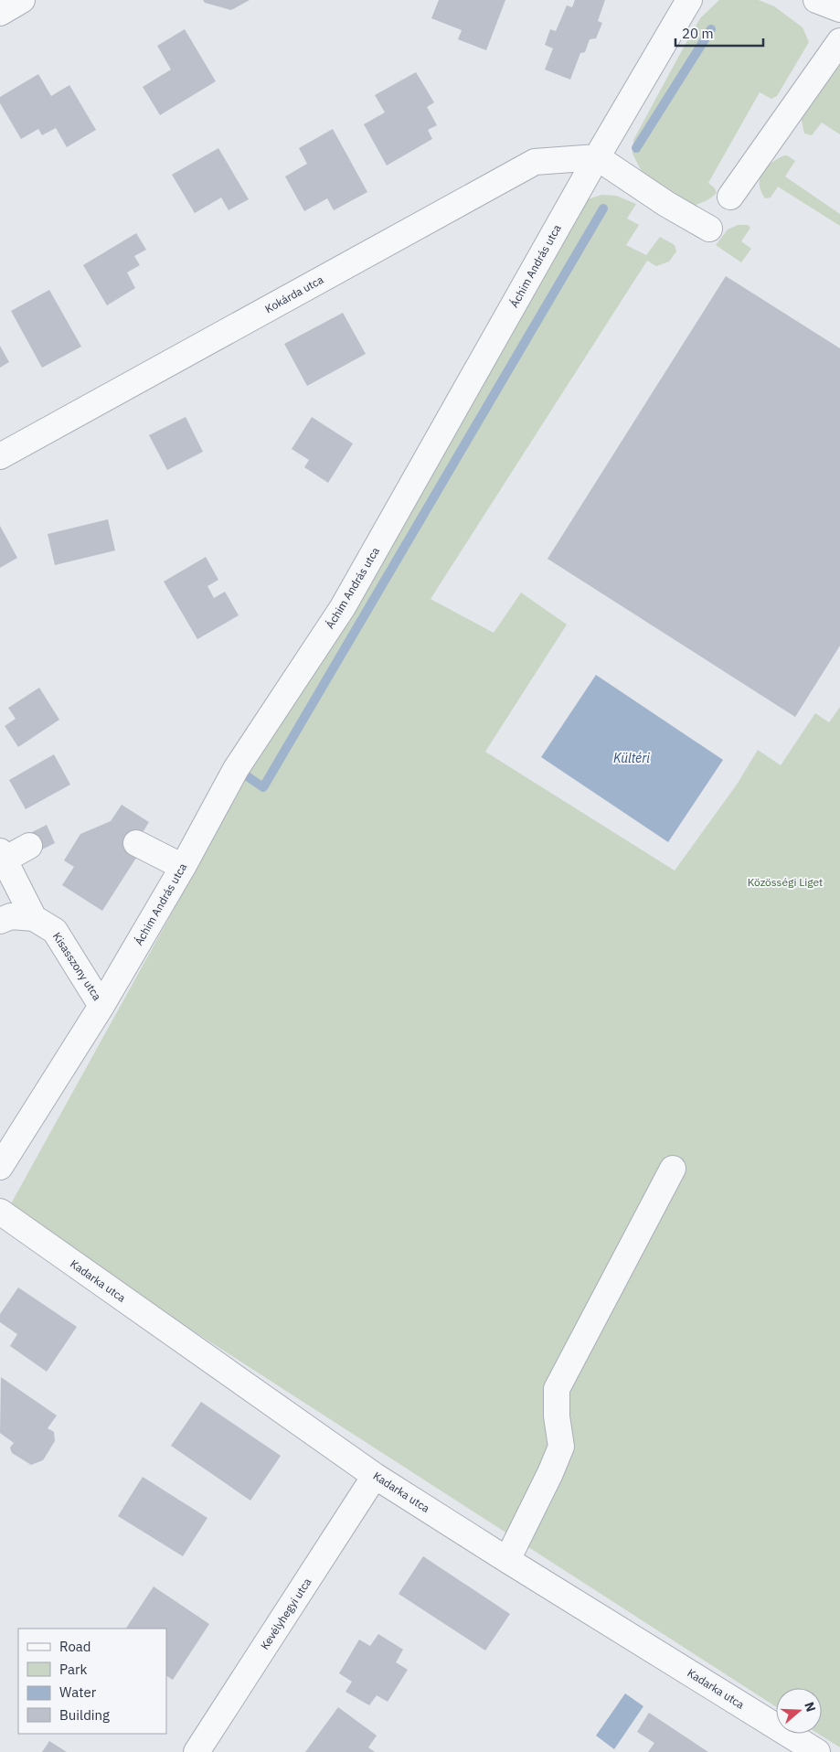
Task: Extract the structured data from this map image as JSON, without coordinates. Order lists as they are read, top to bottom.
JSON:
{
  "streets": {
    "street": [
      "Áchim András utca",
      "Kokárda utca",
      "Kisasszony utca",
      "Kadarka utca",
      "Kevélyhegyi utca"
    ]
  },
  "crossings": [
    ["Áchim András utca", "Kokárda utca"],
    ["Áchim András utca", "Kisasszony utca"],
    ["Kadarka utca", "Kevélyhegyi utca"]
  ],
  "water": ["Kültéri"],
  "parks": ["Közösségi Liget"],
  "legend": [
    "Road",
    "Park",
    "Water",
    "Building"
  ],
  "scale_bar": "20 m",
  "north": "right"
}
